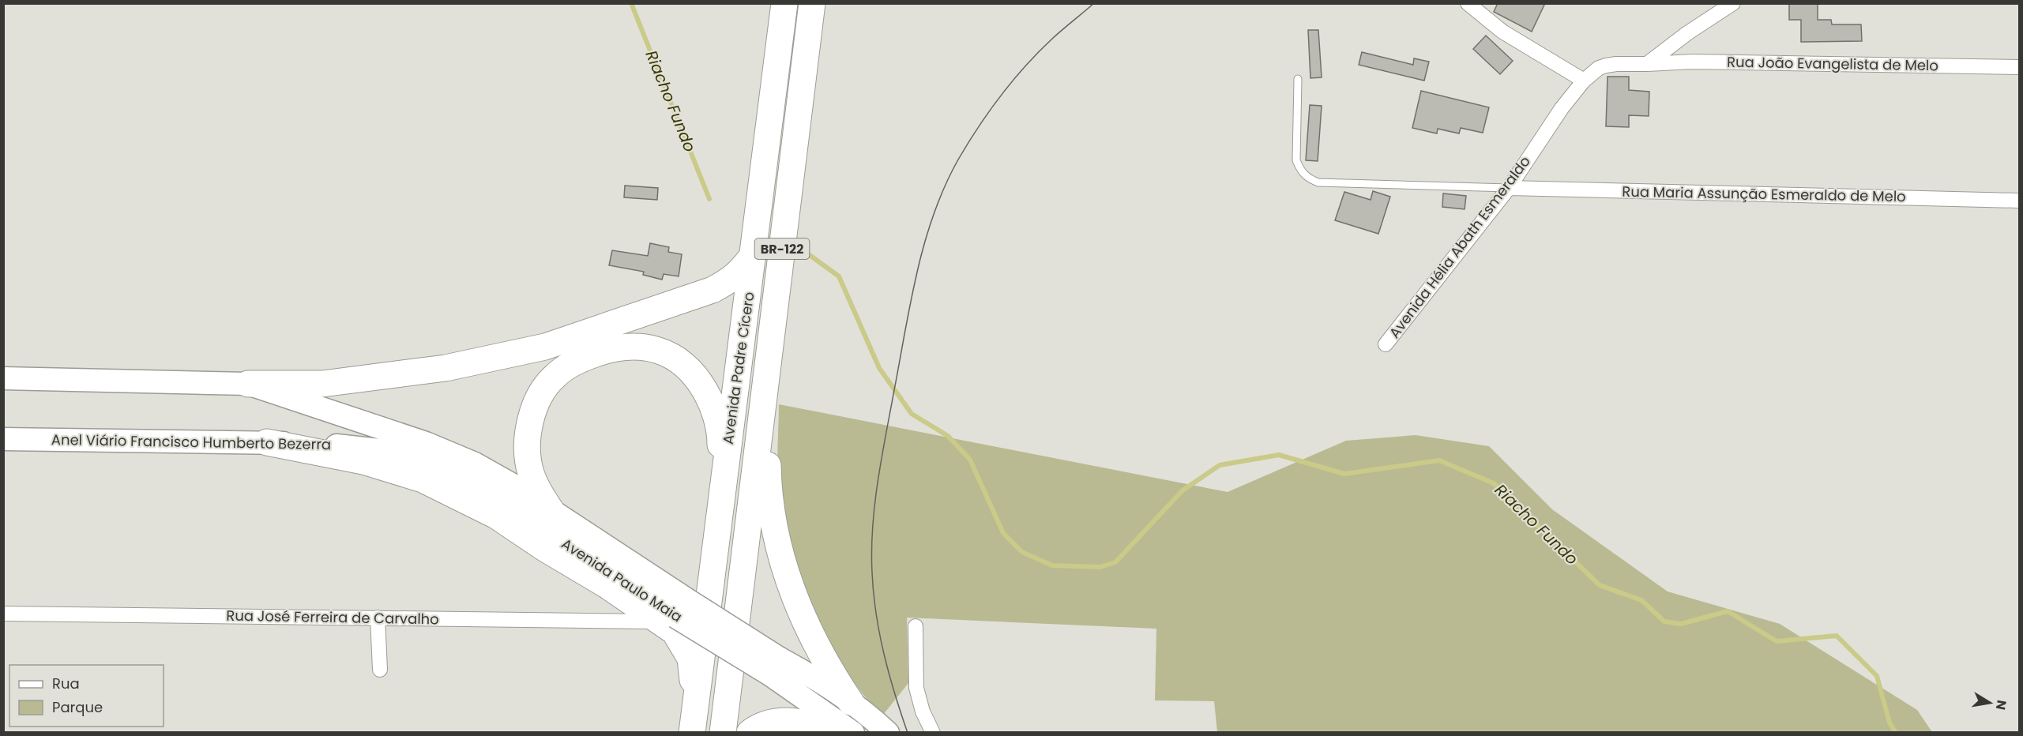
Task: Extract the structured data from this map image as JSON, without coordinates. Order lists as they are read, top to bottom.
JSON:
{
  "streets": {
    "highway": ["BR-122", "Avenida Padre Cícero"],
    "main road": ["Anel Viário Francisco Humberto Bezerra", "Avenida Paulo Maia"],
    "street": [
      "Rua João Evangelista de Melo",
      "Rua Maria Assunção Esmeraldo de Melo",
      "Avenida Hélia Abath Esmeraldo",
      "Rua José Ferreira de Carvalho"
    ]
  },
  "crossings": [
    ["Rua João Evangelista de Melo", "Avenida Hélia Abath Esmeraldo"],
    ["Rua Maria Assunção Esmeraldo de Melo", "Avenida Hélia Abath Esmeraldo"],
    ["Anel Viário Francisco Humberto Bezerra", "Avenida Paulo Maia"],
    ["Avenida Paulo Maia", "Rua José Ferreira de Carvalho"]
  ],
  "water": ["Riacho Fundo"],
  "legend": ["Rua", "Parque"],
  "north": "right"
}
